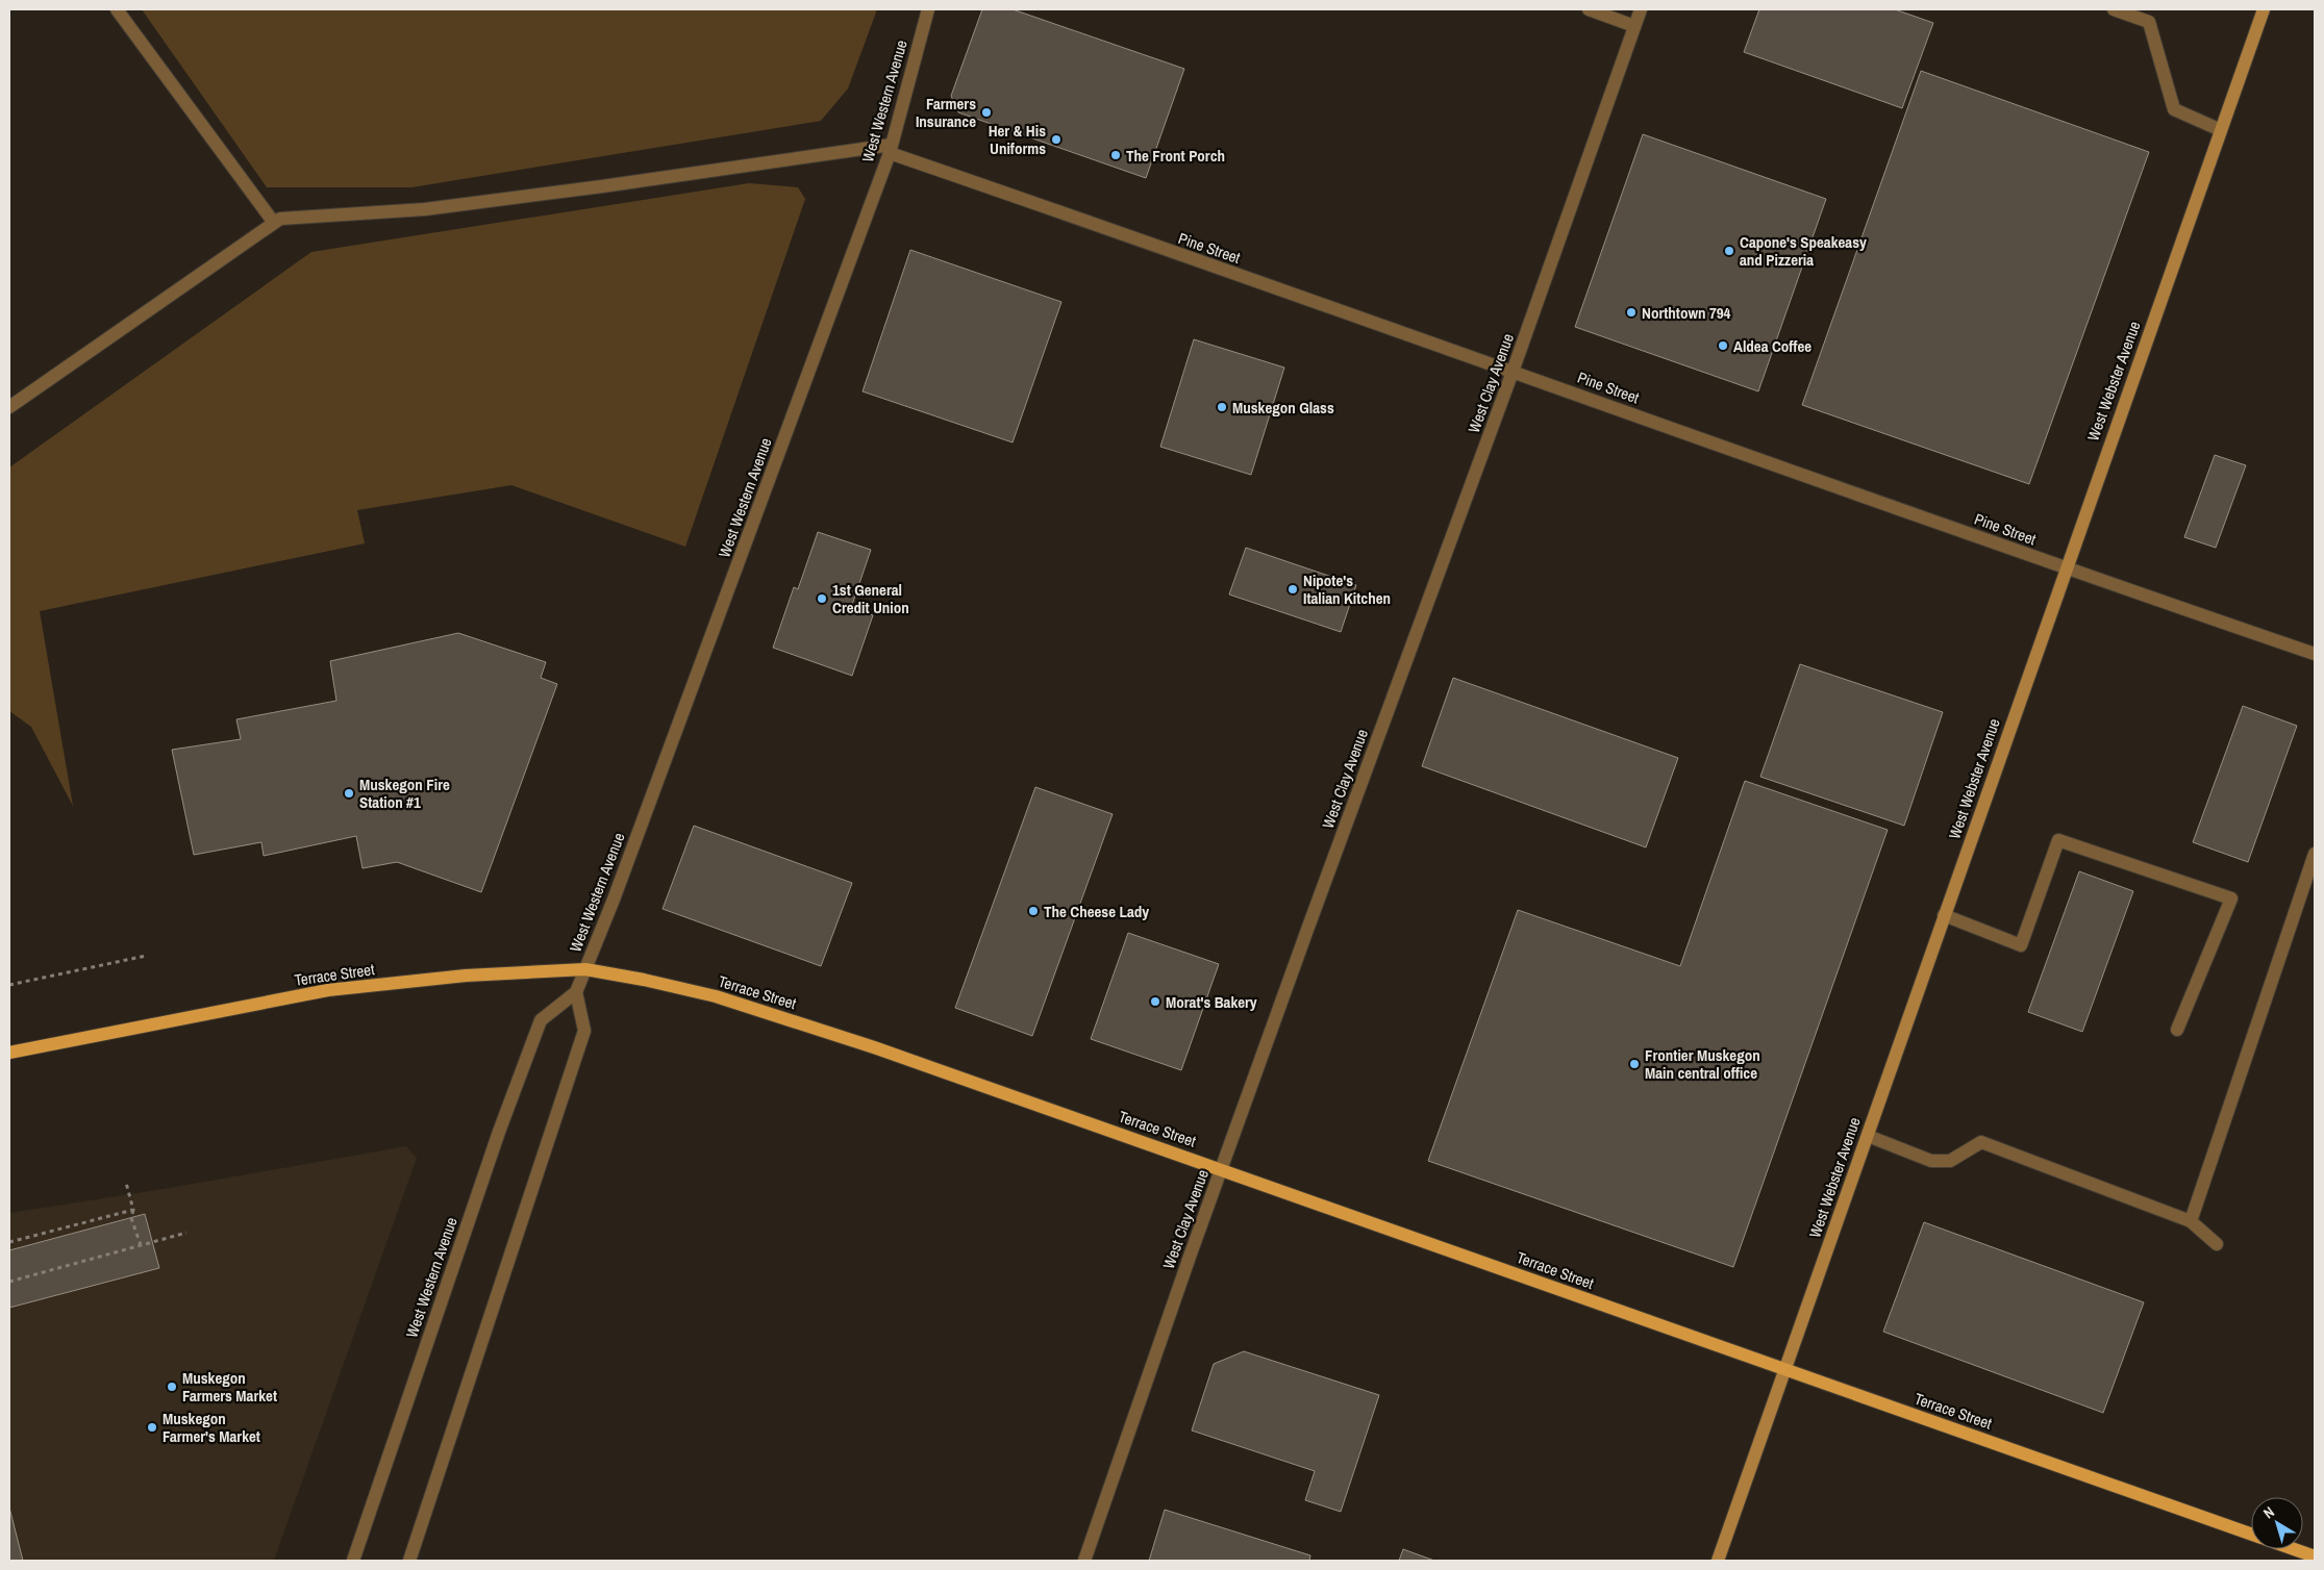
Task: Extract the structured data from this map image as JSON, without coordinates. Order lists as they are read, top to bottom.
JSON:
{
  "streets": {
    "main road": ["West Webster Avenue", "Terrace Street"],
    "street": ["West Western Avenue", "Pine Street", "West Clay Avenue"]
  },
  "crossings": [
    ["West Western Avenue", "Pine Street"],
    ["West Western Avenue", "Terrace Street"],
    ["Pine Street", "West Webster Avenue"],
    ["Pine Street", "West Clay Avenue"],
    ["West Webster Avenue", "Terrace Street"],
    ["West Clay Avenue", "Terrace Street"]
  ],
  "places": [
    "Farmers Insurance",
    "Her & His Uniforms",
    "The Front Porch",
    "Capone's Speakeasy and Pizzeria",
    "Northtown 794",
    "Aldea Coffee",
    "Muskegon Glass",
    "Nipote's Italian Kitchen",
    "1st General Credit Union",
    "Muskegon Fire Station #1",
    "The Cheese Lady",
    "Morat's Bakery",
    "Frontier Muskegon Main central office",
    "Muskegon Farmers Market",
    "Muskegon Farmer's Market"
  ],
  "north": "top left"
}
